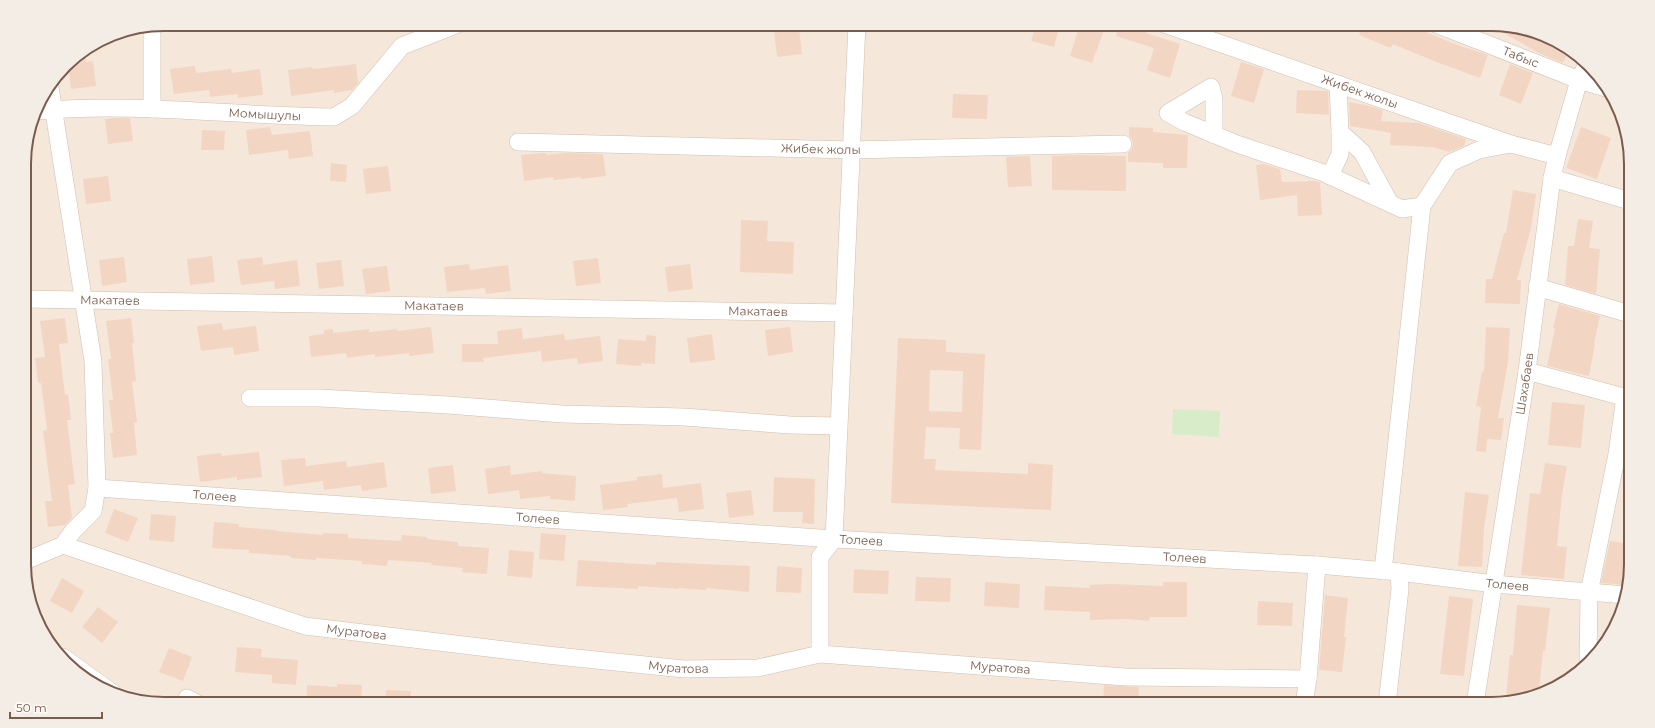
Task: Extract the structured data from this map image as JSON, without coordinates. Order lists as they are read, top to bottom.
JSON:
{
  "streets": {
    "street": [
      "Табыс",
      "Жибек жолы",
      "Момышулы",
      "Макатаев",
      "Шахабаев",
      "Толеев",
      "Муратова"
    ]
  },
  "crossings": [
    ["Табыс", "Шахабаев"],
    ["Жибек жолы", "Шахабаев"],
    ["Шахабаев", "Толеев"]
  ],
  "scale_bar": "50 m"
}
